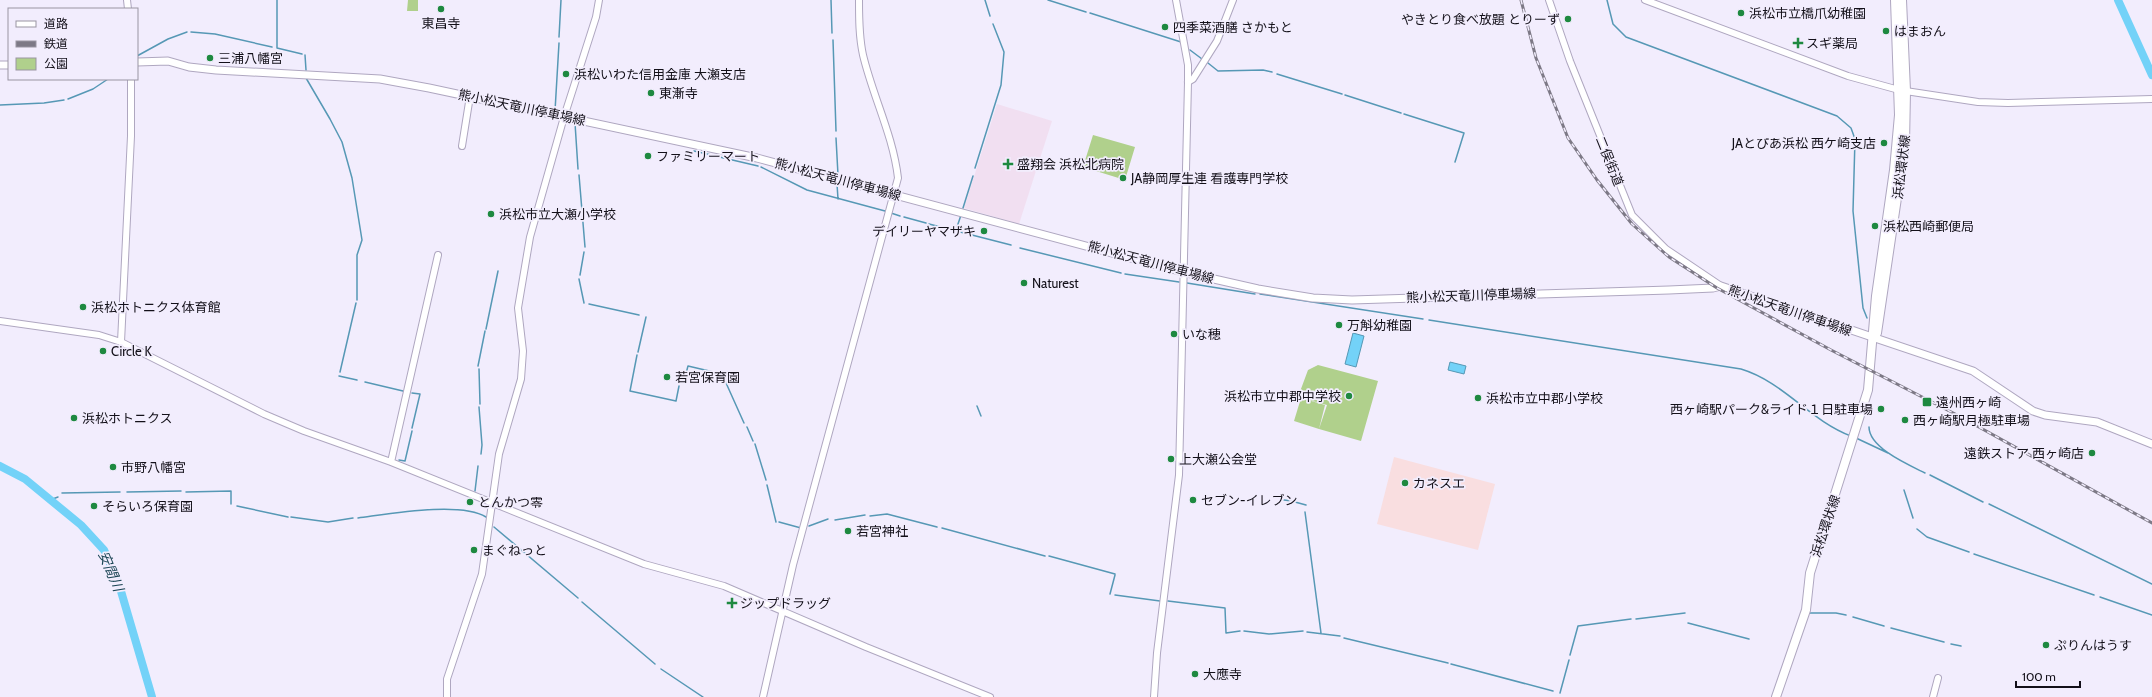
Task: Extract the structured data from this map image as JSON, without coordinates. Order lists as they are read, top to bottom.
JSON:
{
  "streets": {
    "main road": ["熊小松天竜川停車場線", "浜松環状線"],
    "street": ["二俣街道"]
  },
  "crossings": [
    ["熊小松天竜川停車場線", "二俣街道"],
    ["熊小松天竜川停車場線", "浜松環状線"]
  ],
  "water": ["安間川"],
  "places": {
    "other": [
      "東昌寺",
      "浜松市立橋爪幼稚園",
      "やきとり食べ放題 とりーず",
      "四季菜酒膳 さかもと",
      "はまおん",
      "三浦八幡宮",
      "浜松いわた信用金庫 大瀬支店",
      "東漸寺",
      "JAとぴあ浜松 西ケ崎支店",
      "ファミリーマート",
      "JA静岡厚生連 看護専門学校",
      "浜松市立大瀬小学校",
      "浜松西崎郵便局",
      "デイリーヤマザキ",
      "Naturest",
      "浜松ホトニクス体育館",
      "万斛幼稚園",
      "いな穂",
      "Circle K",
      "若宮保育園",
      "浜松市立中郡中学校",
      "浜松市立中郡小学校",
      "西ヶ崎駅パーク&ライド１日駐車場",
      "浜松ホトニクス",
      "西ヶ崎駅月極駐車場",
      "遠鉄ストア 西ヶ崎店",
      "上大瀬公会堂",
      "市野八幡宮",
      "カネスエ",
      "セブン-イレブン",
      "とんかつ零",
      "そらいろ保育園",
      "若宮神社",
      "まぐねっと",
      "ぷりんはうす",
      "大應寺"
    ],
    "health": ["スギ薬局", "盛翔会 浜松北病院", "ジップドラッグ"],
    "transit": ["遠州西ヶ崎"]
  },
  "legend": ["道路", "鉄道", "公園"],
  "scale_bar": "100 m"
}
